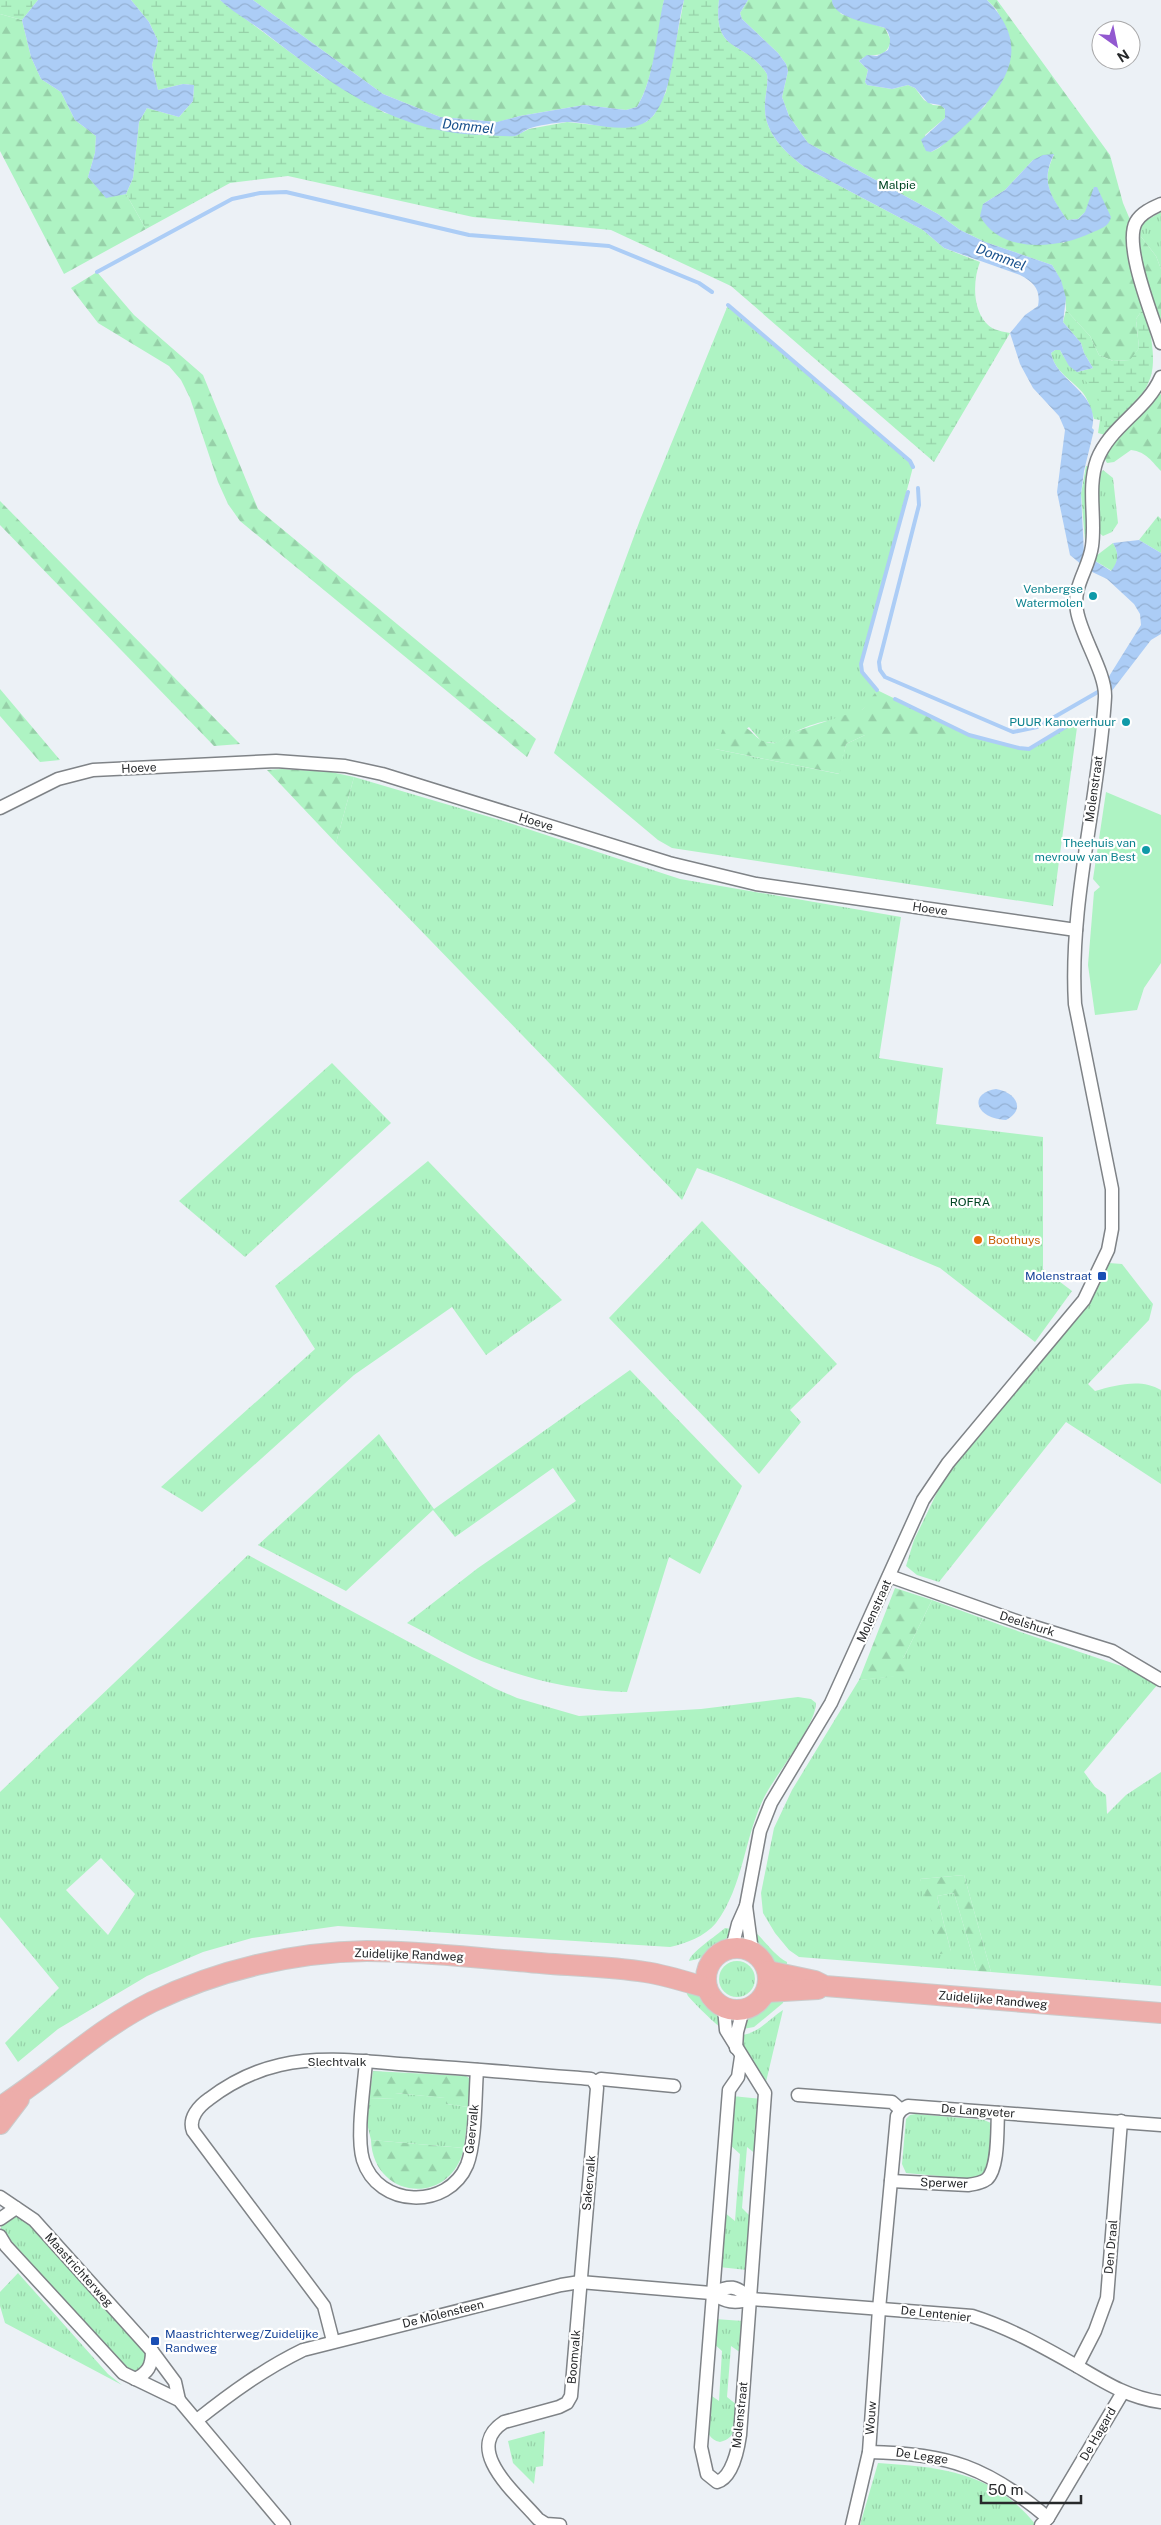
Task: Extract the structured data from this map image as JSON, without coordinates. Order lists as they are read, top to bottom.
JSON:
{
  "streets": {
    "main road": ["Zuidelijke Randweg"],
    "street": [
      "Hoeve",
      "Molenstraat",
      "Deelshurk",
      "Slechtvalk",
      "De Langveter",
      "Geervalk",
      "Sakervalk",
      "Sperwer",
      "Den Draal",
      "Maastrichterweg",
      "De Molensteen",
      "De Lentenier",
      "Boomvalk",
      "Wouw",
      "De Hagard",
      "De Legge"
    ]
  },
  "crossings": [
    ["Hoeve", "Molenstraat"],
    ["Molenstraat", "Deelshurk"],
    ["Molenstraat", "Zuidelijke Randweg"],
    ["Molenstraat", "De Molensteen"],
    ["Molenstraat", "De Lentenier"],
    ["Slechtvalk", "Geervalk"],
    ["Slechtvalk", "Sakervalk"],
    ["Slechtvalk", "De Molensteen"],
    ["De Langveter", "Sperwer"],
    ["De Langveter", "Den Draal"],
    ["Sakervalk", "De Molensteen"],
    ["Sakervalk", "Boomvalk"],
    ["Den Draal", "De Lentenier"],
    ["Maastrichterweg", "De Molensteen"],
    ["De Molensteen", "De Lentenier"],
    ["De Molensteen", "Boomvalk"],
    ["De Lentenier", "Wouw"],
    ["De Lentenier", "De Hagard"],
    ["Wouw", "De Legge"],
    ["De Hagard", "De Legge"]
  ],
  "water": ["Dommel"],
  "parks": ["Malpie", "ROFRA"],
  "places": {
    "other": [
      "Venbergse Watermolen",
      "PUUR Kanoverhuur",
      "Theehuis van mevrouw van Best",
      "Boothuys"
    ],
    "transit": ["Molenstraat", "Maastrichterweg/Zuidelijke Randweg"]
  },
  "scale_bar": "50 m",
  "north": "bottom right"
}
